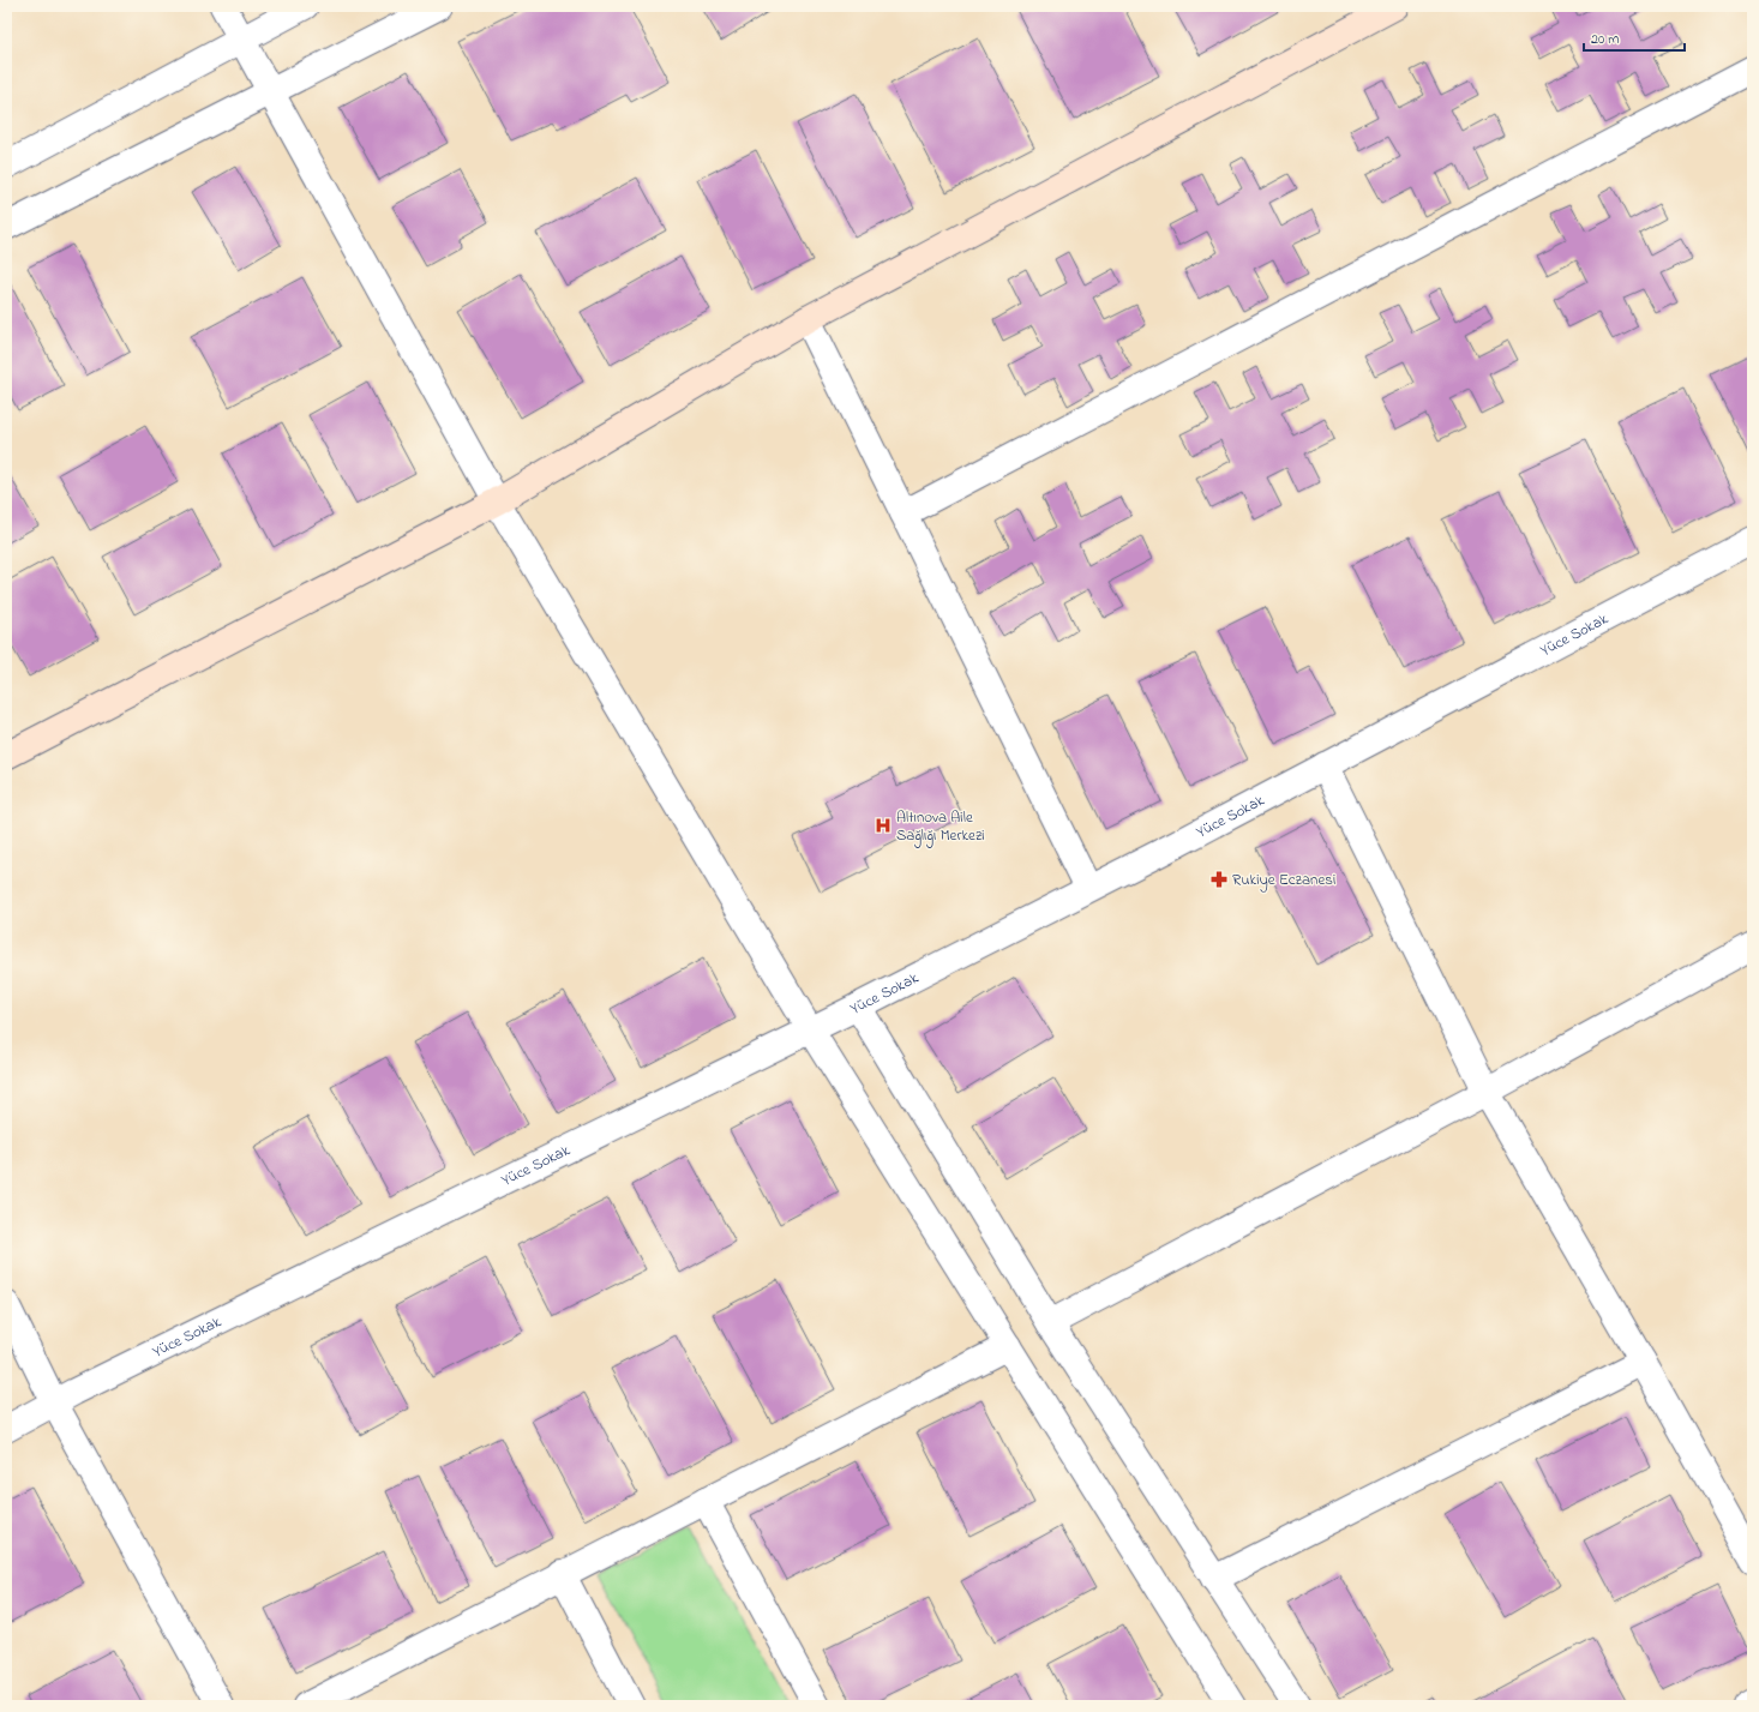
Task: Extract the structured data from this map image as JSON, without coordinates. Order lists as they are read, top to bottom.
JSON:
{
  "streets": {
    "street": ["Yüce Sokak"]
  },
  "places": {
    "hospital": ["Altınova Aile Sağlığı Merkezi"],
    "pharmacy": ["Rukiye Eczanesi"]
  },
  "scale_bar": "20 m"
}
